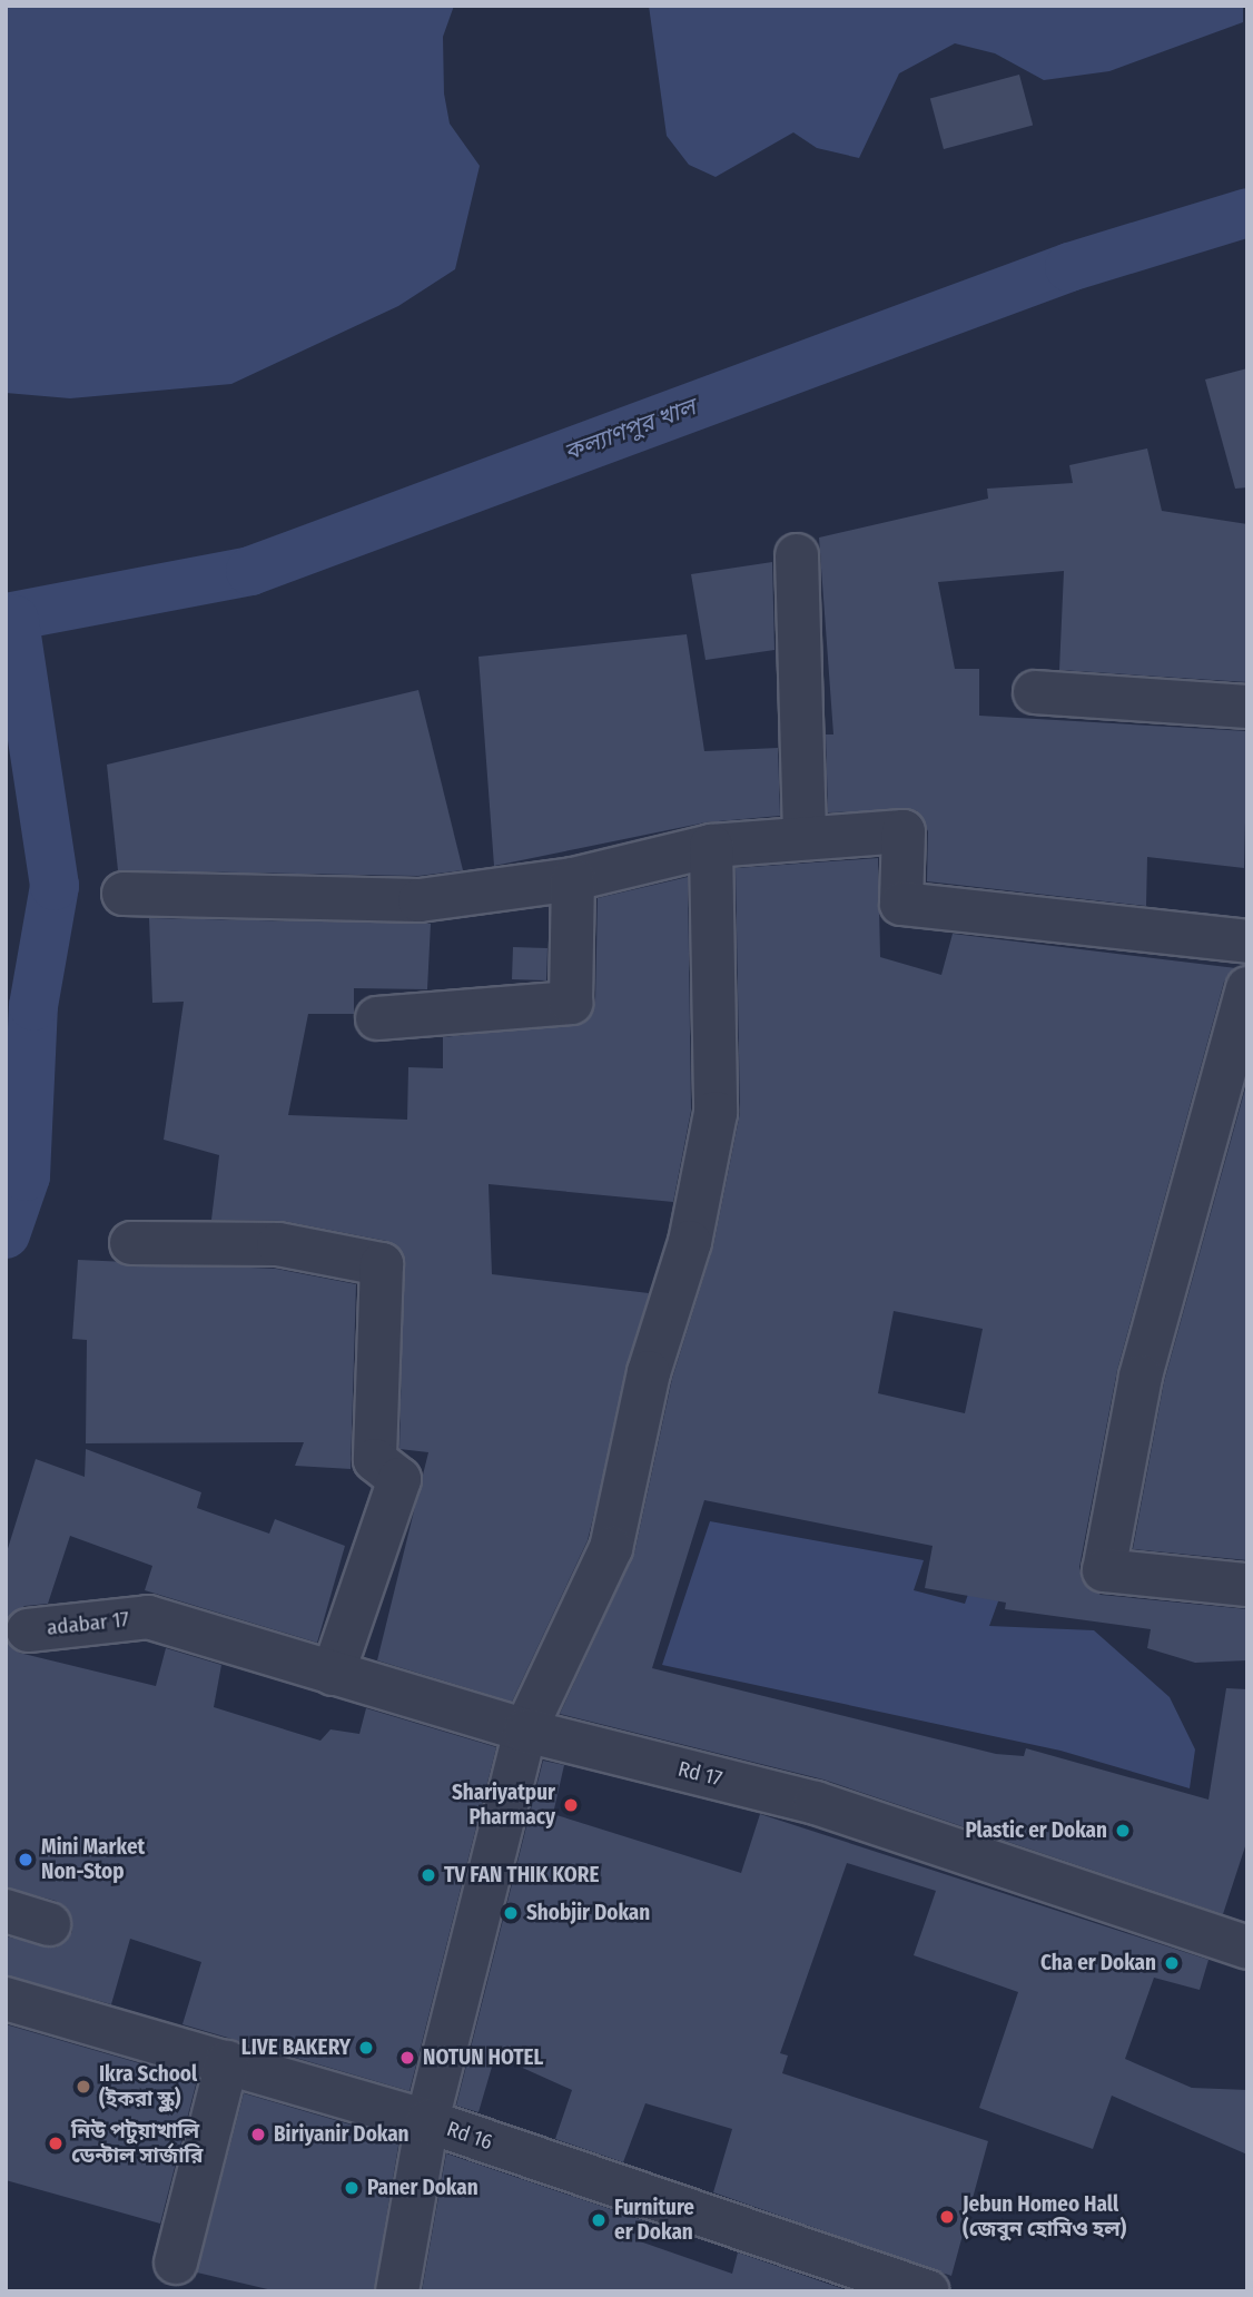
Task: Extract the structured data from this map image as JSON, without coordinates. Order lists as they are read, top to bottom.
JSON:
{
  "streets": {
    "street": ["adabar 17", "Rd 17", "Rd 16"]
  },
  "crossings": [
    ["adabar 17", "Rd 17"]
  ],
  "water": ["কল্যাণপুর খাল"],
  "places": [
    "Shariyatpur Pharmacy",
    "Plastic er Dokan",
    "Mini Market Non-Stop",
    "TV FAN THIK KORE",
    "Shobjir Dokan",
    "Cha er Dokan",
    "LIVE BAKERY",
    "NOTUN HOTEL",
    "Ikra School (ইকরা স্কুল)",
    "Biriyanir Dokan",
    "নিউ পটুয়াখালি ডেন্টাল সার্জারি",
    "Paner Dokan",
    "Jebun Homeo Hall (জেবুন হোমিও হল)",
    "Furniture er Dokan"
  ]
}
